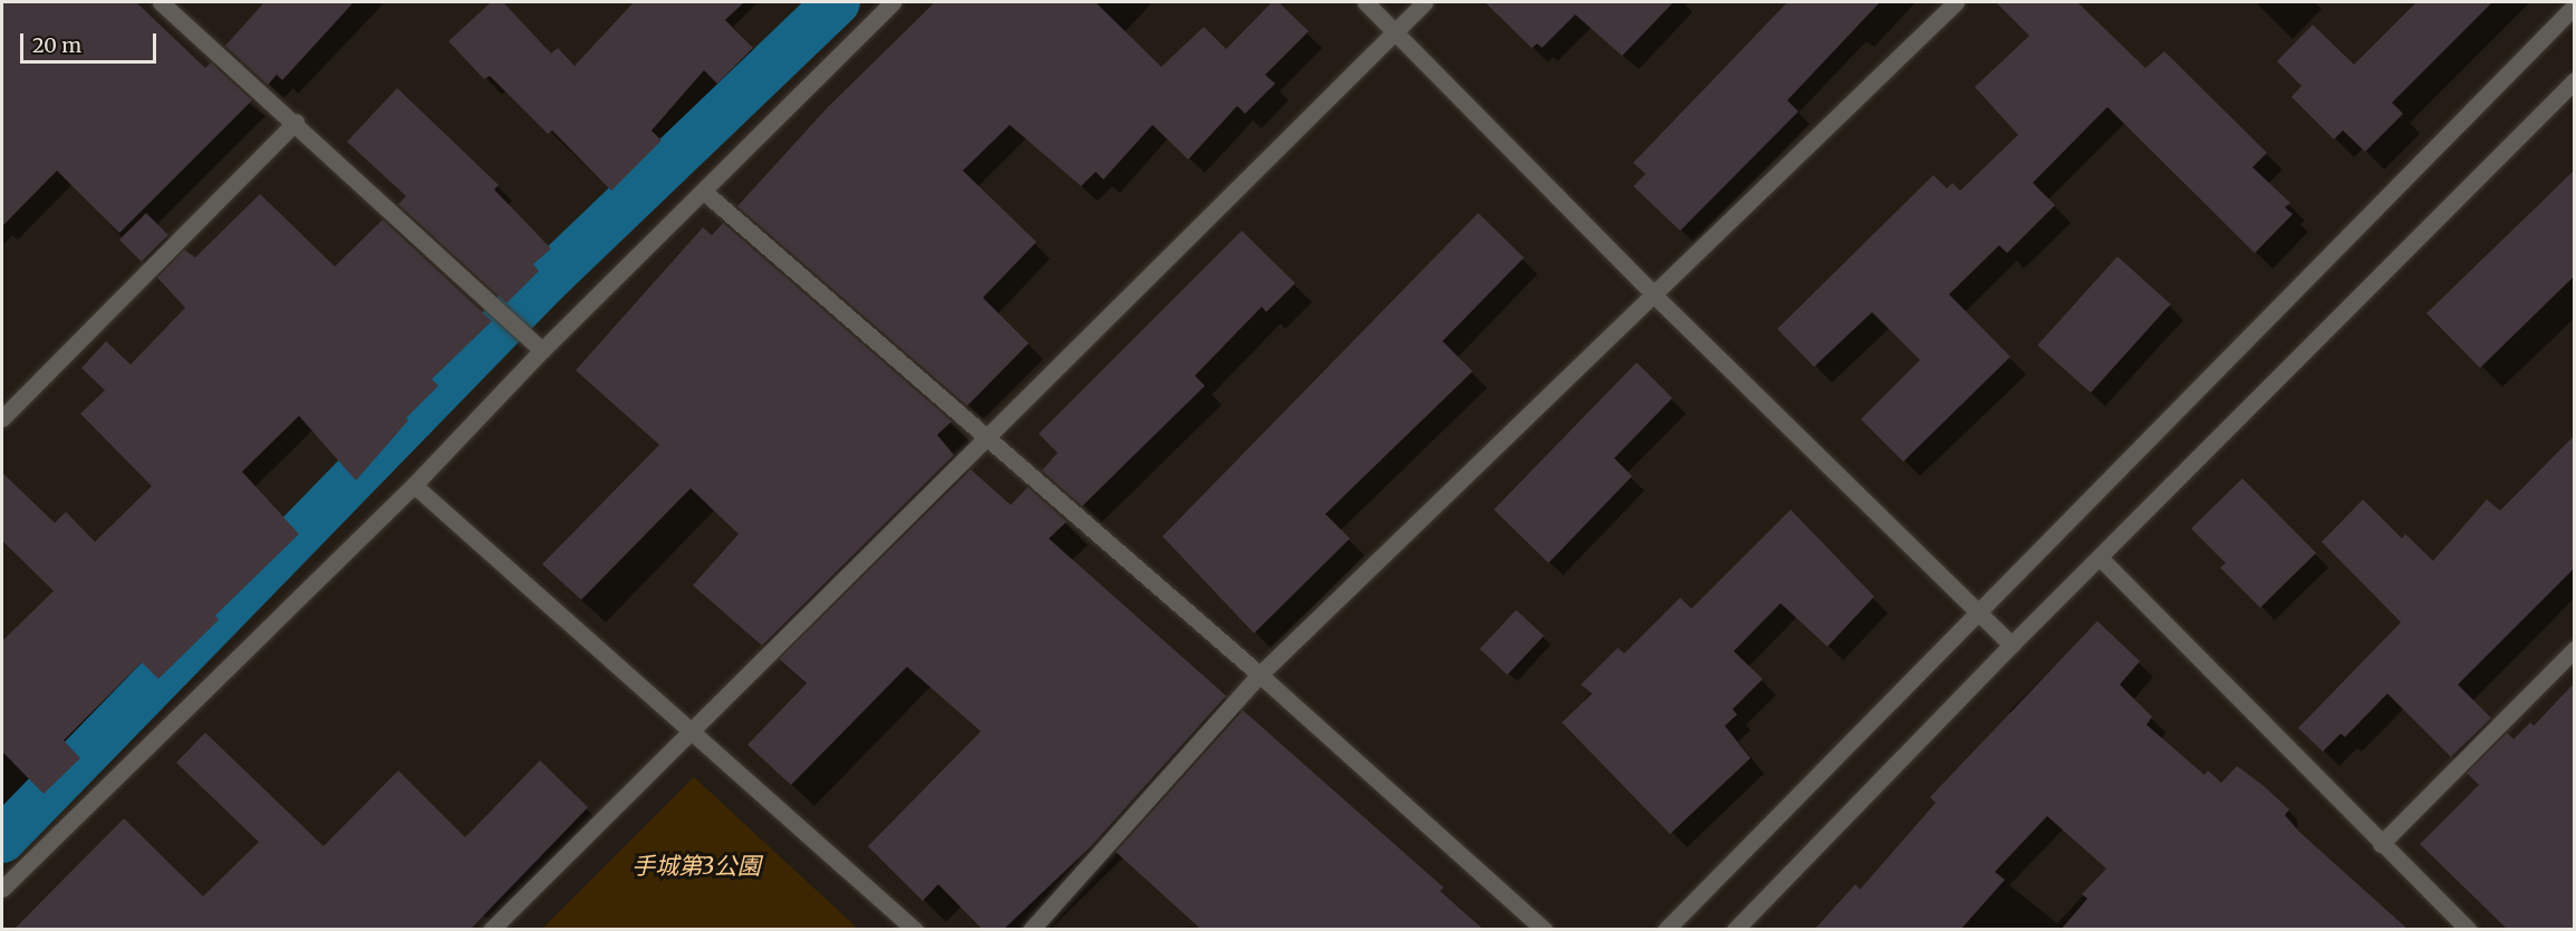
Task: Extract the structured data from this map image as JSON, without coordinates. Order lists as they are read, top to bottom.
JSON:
{
  "parks": ["手城第3公園"],
  "scale_bar": "20 m"
}
